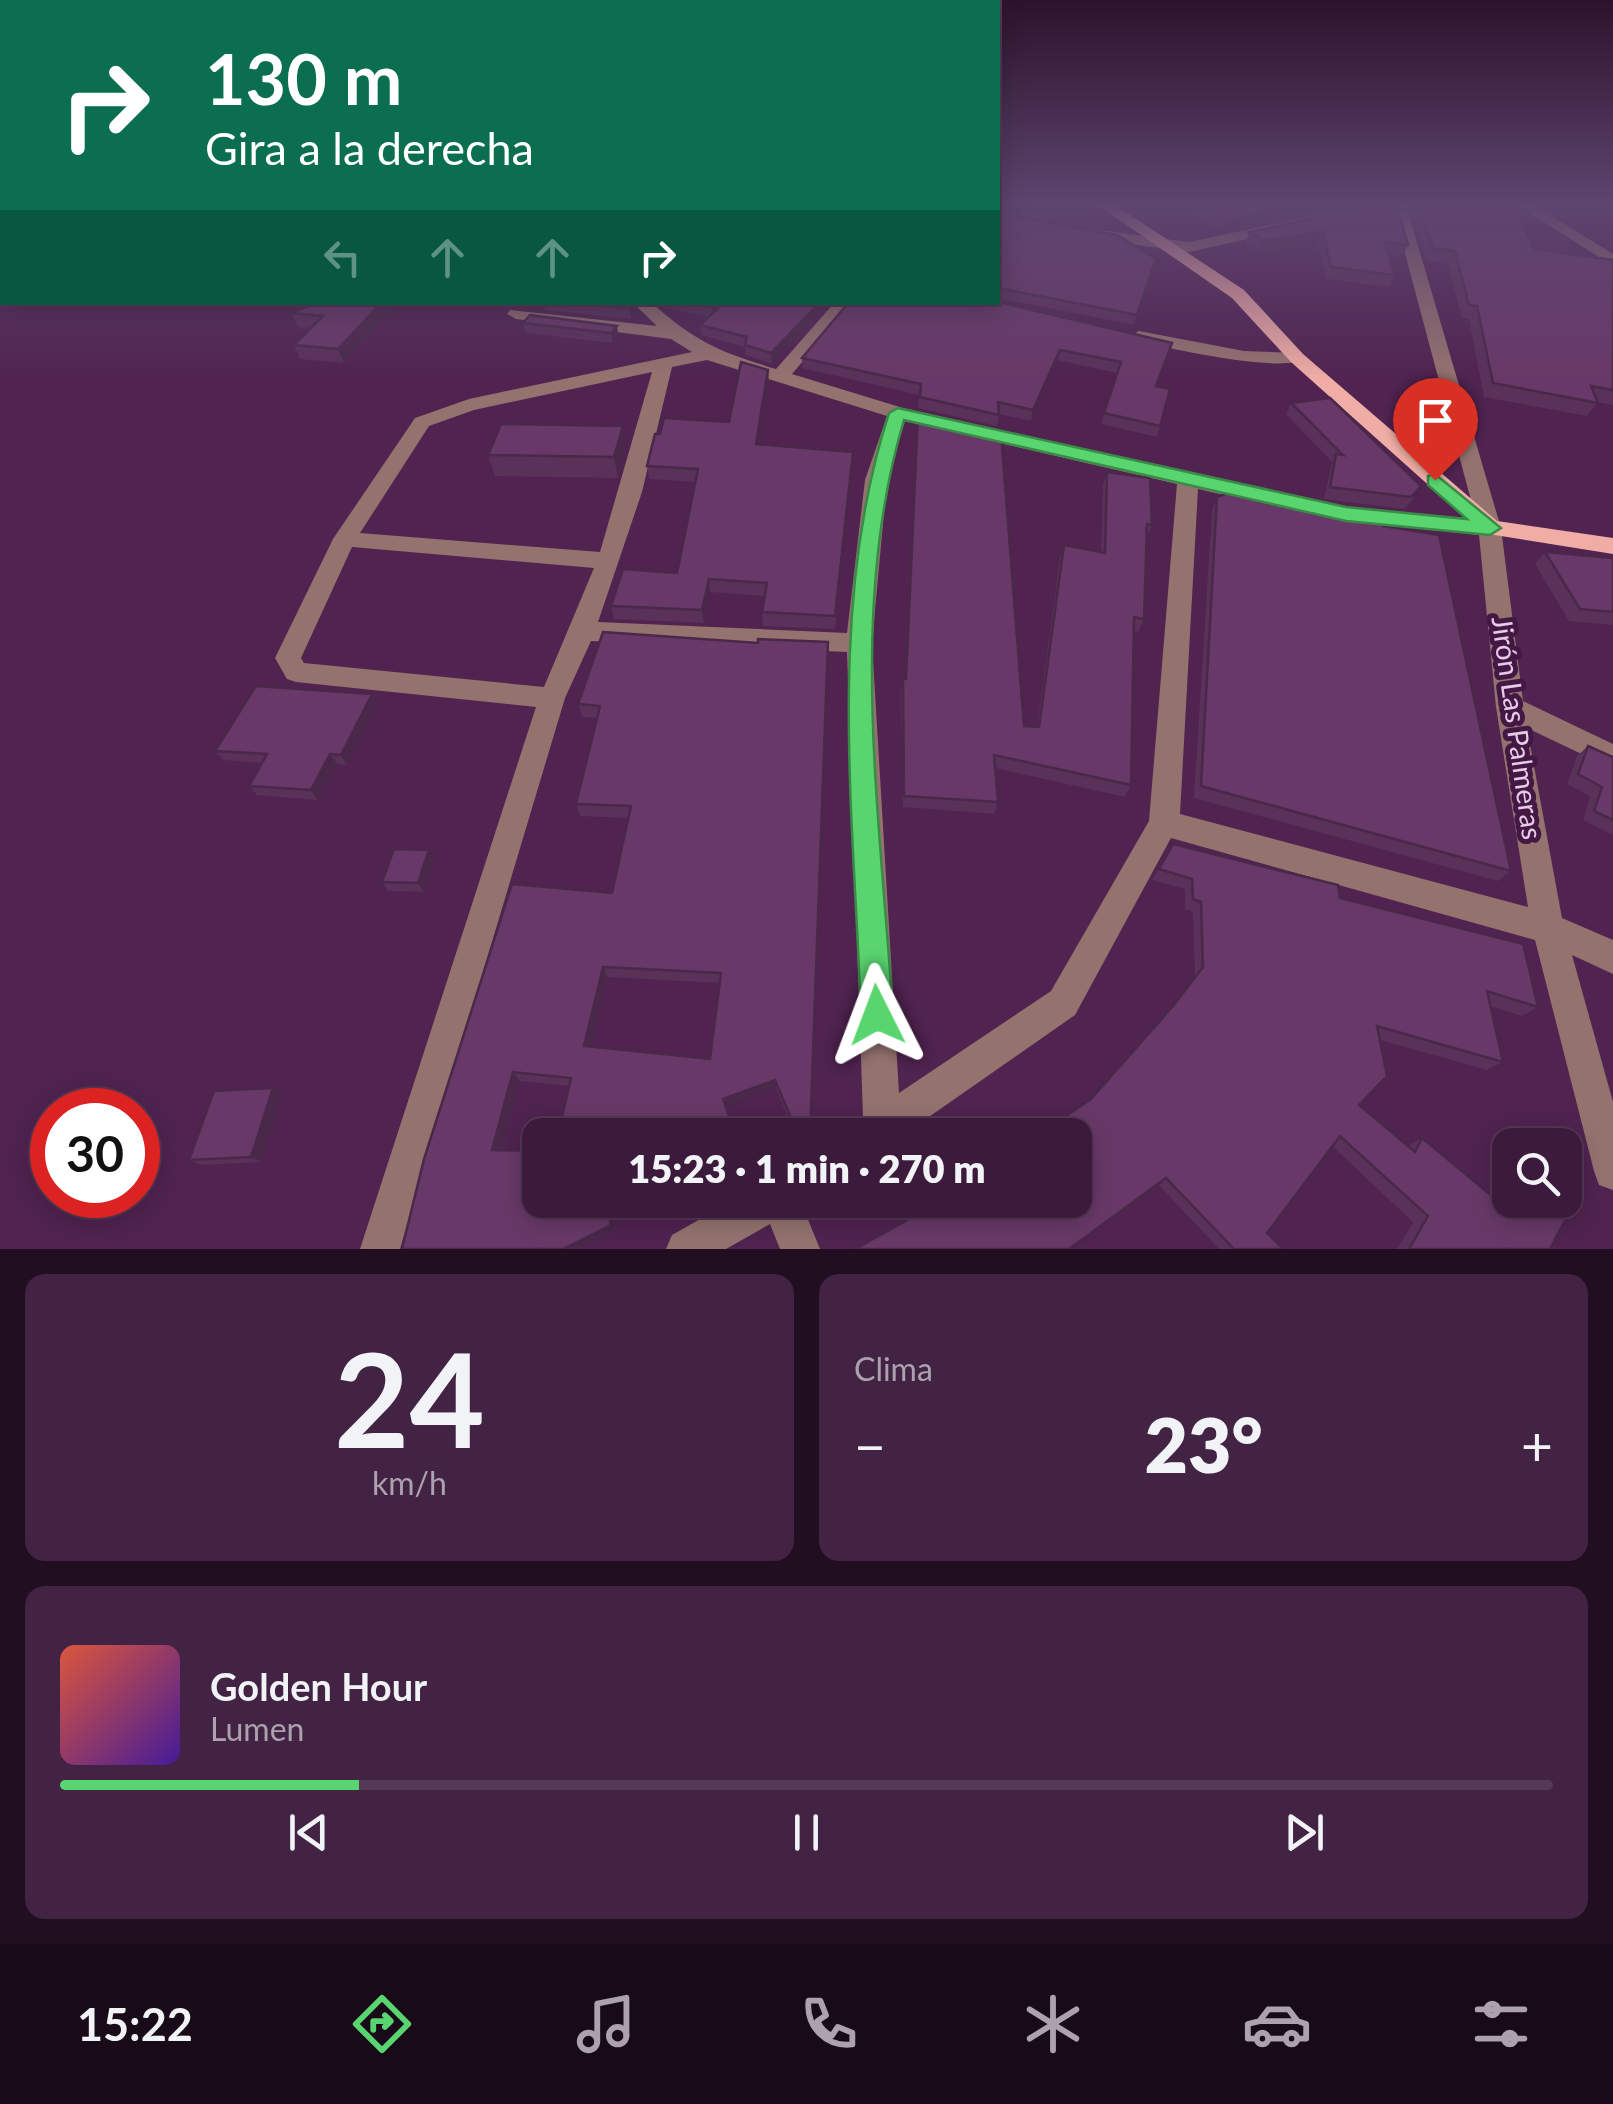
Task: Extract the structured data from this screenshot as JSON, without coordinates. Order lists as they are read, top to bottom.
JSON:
{
  "streets": {
    "street": ["Jirón Las Palmeras"]
  },
  "page": {
    "turn": ["130 m", "Gira a la derecha"],
    "limit": "30",
    "trip": "15:23 · 1 min · 270 m",
    "tile": [
      ["24", "km/h"],
      "Clima"
    ],
    "heat": ["−", "23°", "+"],
    "song": ["Golden Hour", "Lumen"],
    "tabs": "15:22"
  }
}
